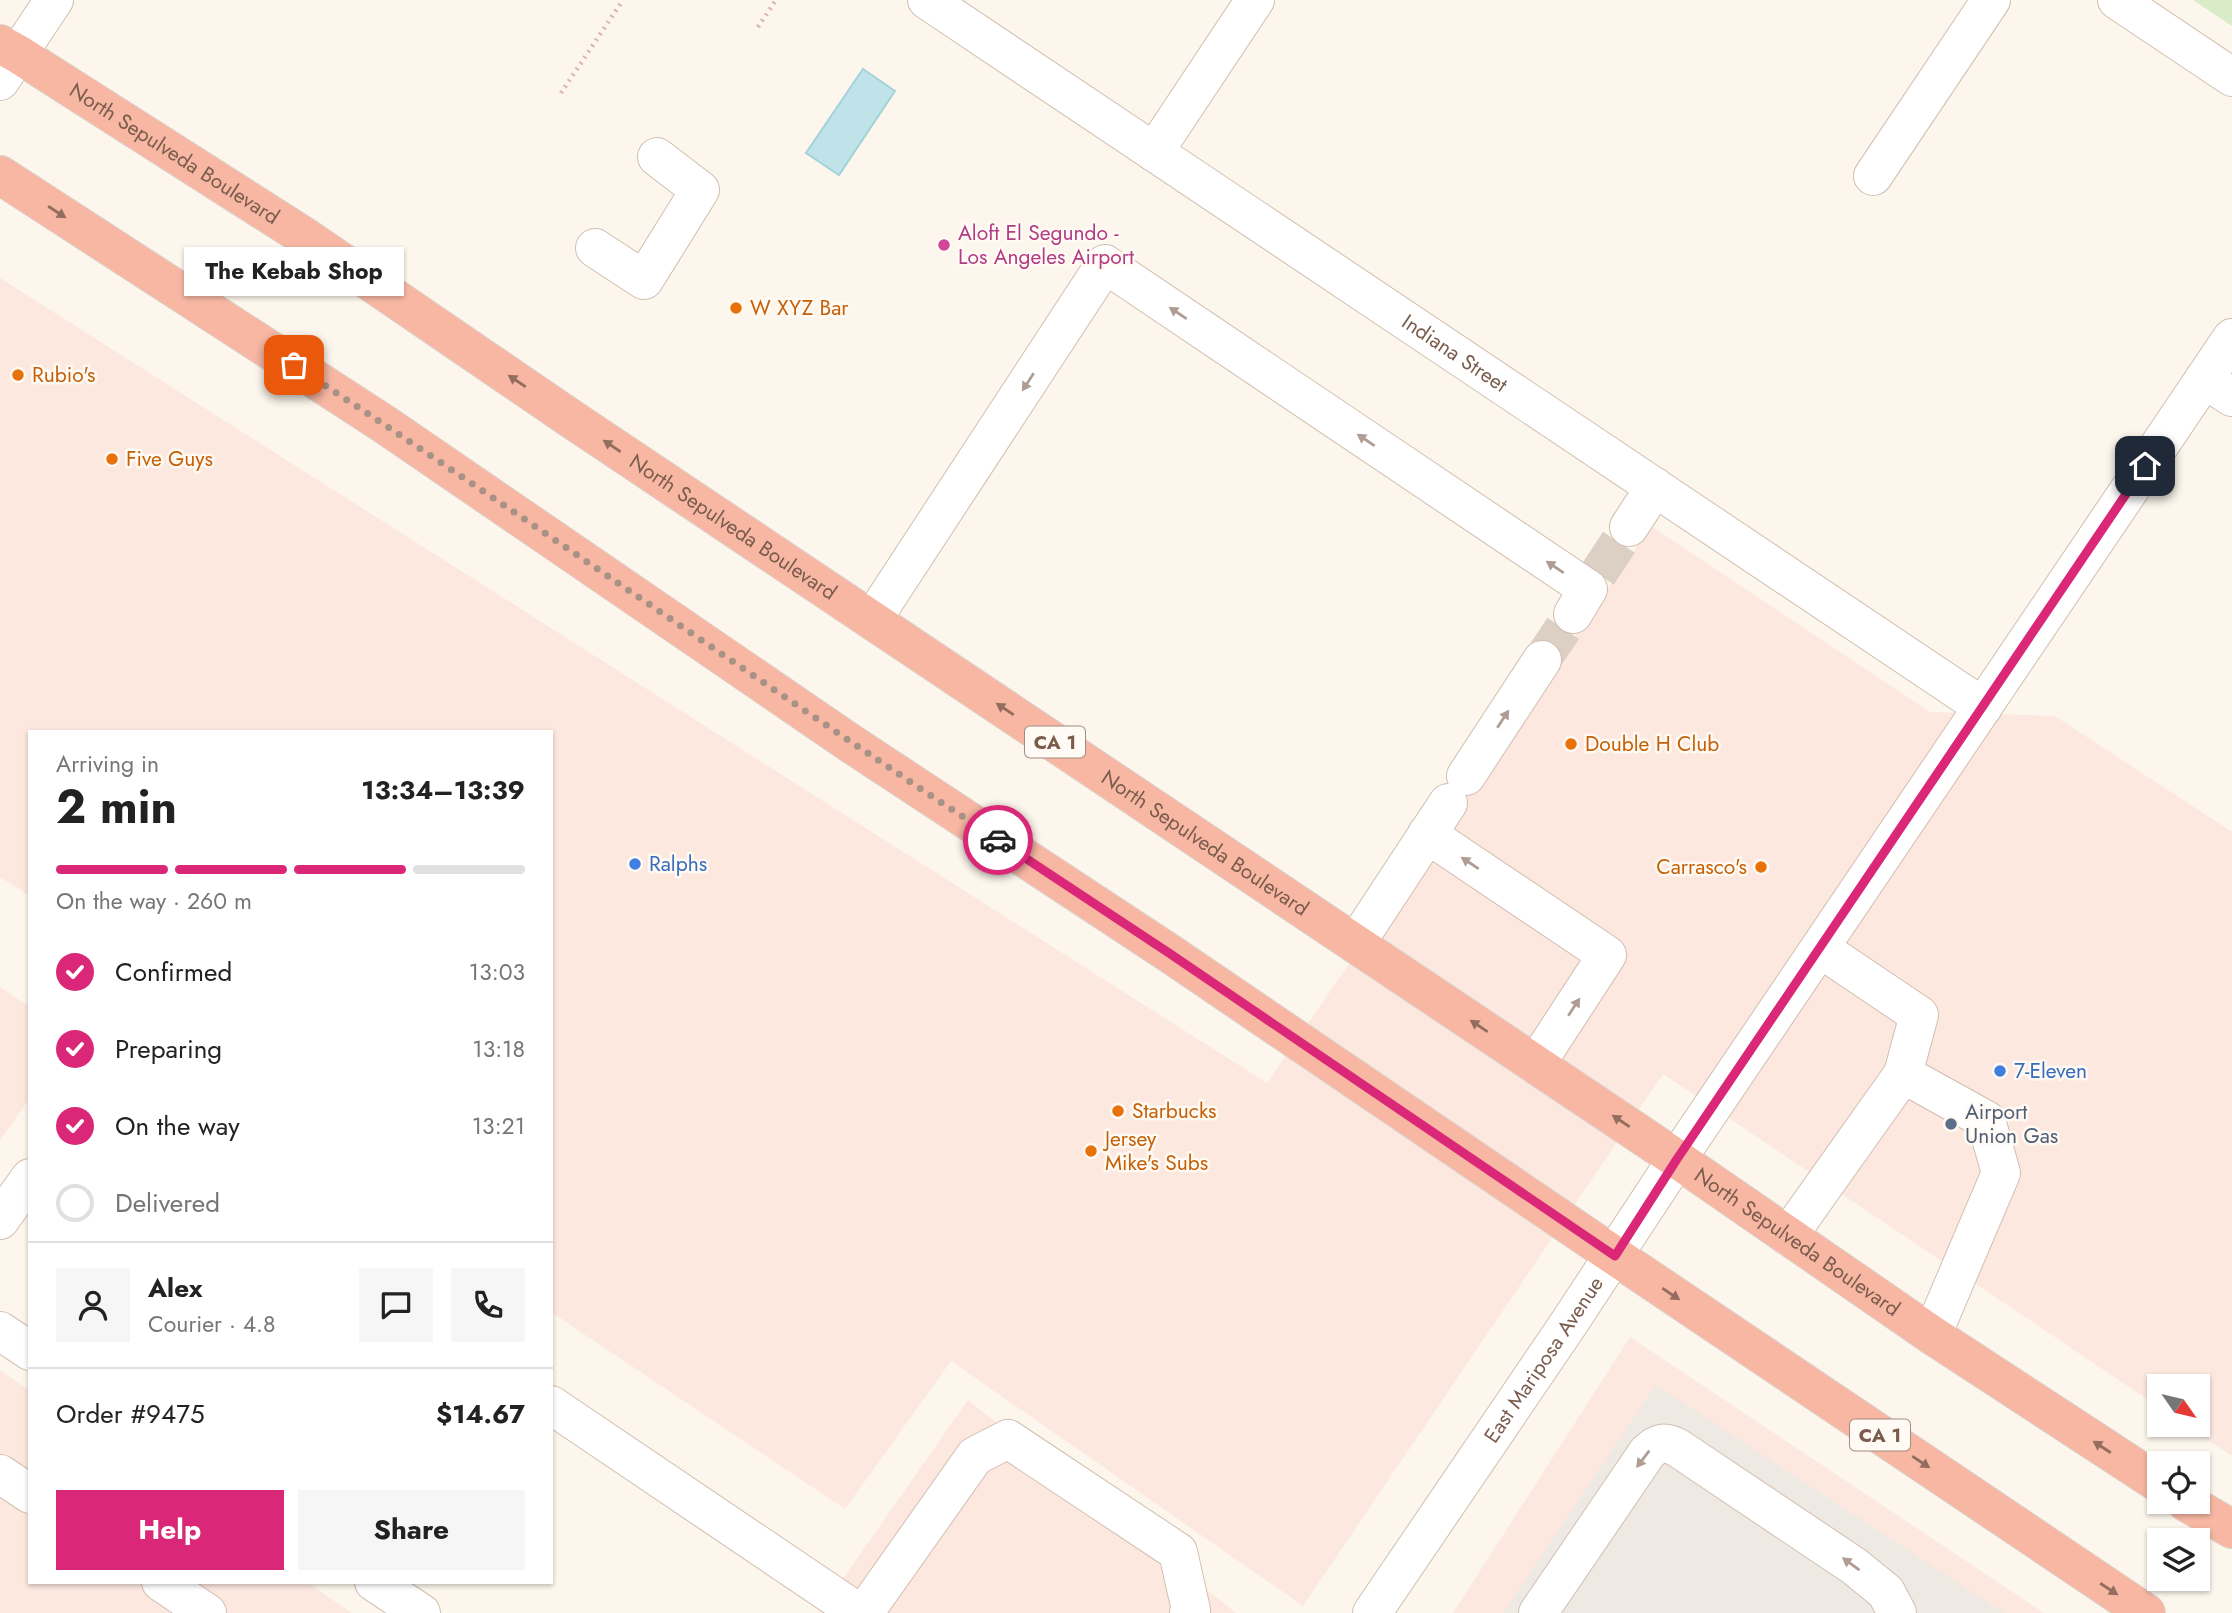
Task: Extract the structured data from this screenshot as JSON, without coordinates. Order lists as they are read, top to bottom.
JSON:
{
  "streets": {
    "highway": ["North Sepulveda Boulevard", "CA 1"],
    "street": ["Indiana Street", "East Mariposa Avenue"]
  },
  "crossings": [
    ["North Sepulveda Boulevard", "East Mariposa Avenue"],
    ["Indiana Street", "East Mariposa Avenue"],
    ["CA 1", "East Mariposa Avenue"]
  ],
  "places": [
    "Aloft El Segundo - Los Angeles Airport",
    "W XYZ Bar",
    "The Kebab Shop",
    "Rubio's",
    "Five Guys",
    "Double H Club",
    "Ralphs",
    "Carrasco's",
    "7-Eleven",
    "Starbucks",
    "Airport Union Gas",
    "Jersey Mike's Subs"
  ],
  "north": "bottom right",
  "page": {
    "bubble": "The Kebab Shop",
    "heading": ["2 min", "Arriving in", "13:34–13:39"],
    "panel": [
      "Alex",
      "Courier · 4.8",
      "Order #9475",
      "$14.67"
    ],
    "bar": "On the way · 260 m",
    "list": [
      ["Confirmed", "13:03"],
      ["Preparing", "13:18"],
      ["On the way", "13:21"],
      "Delivered"
    ],
    "buttons": ["Help", "Share"]
  }
}
